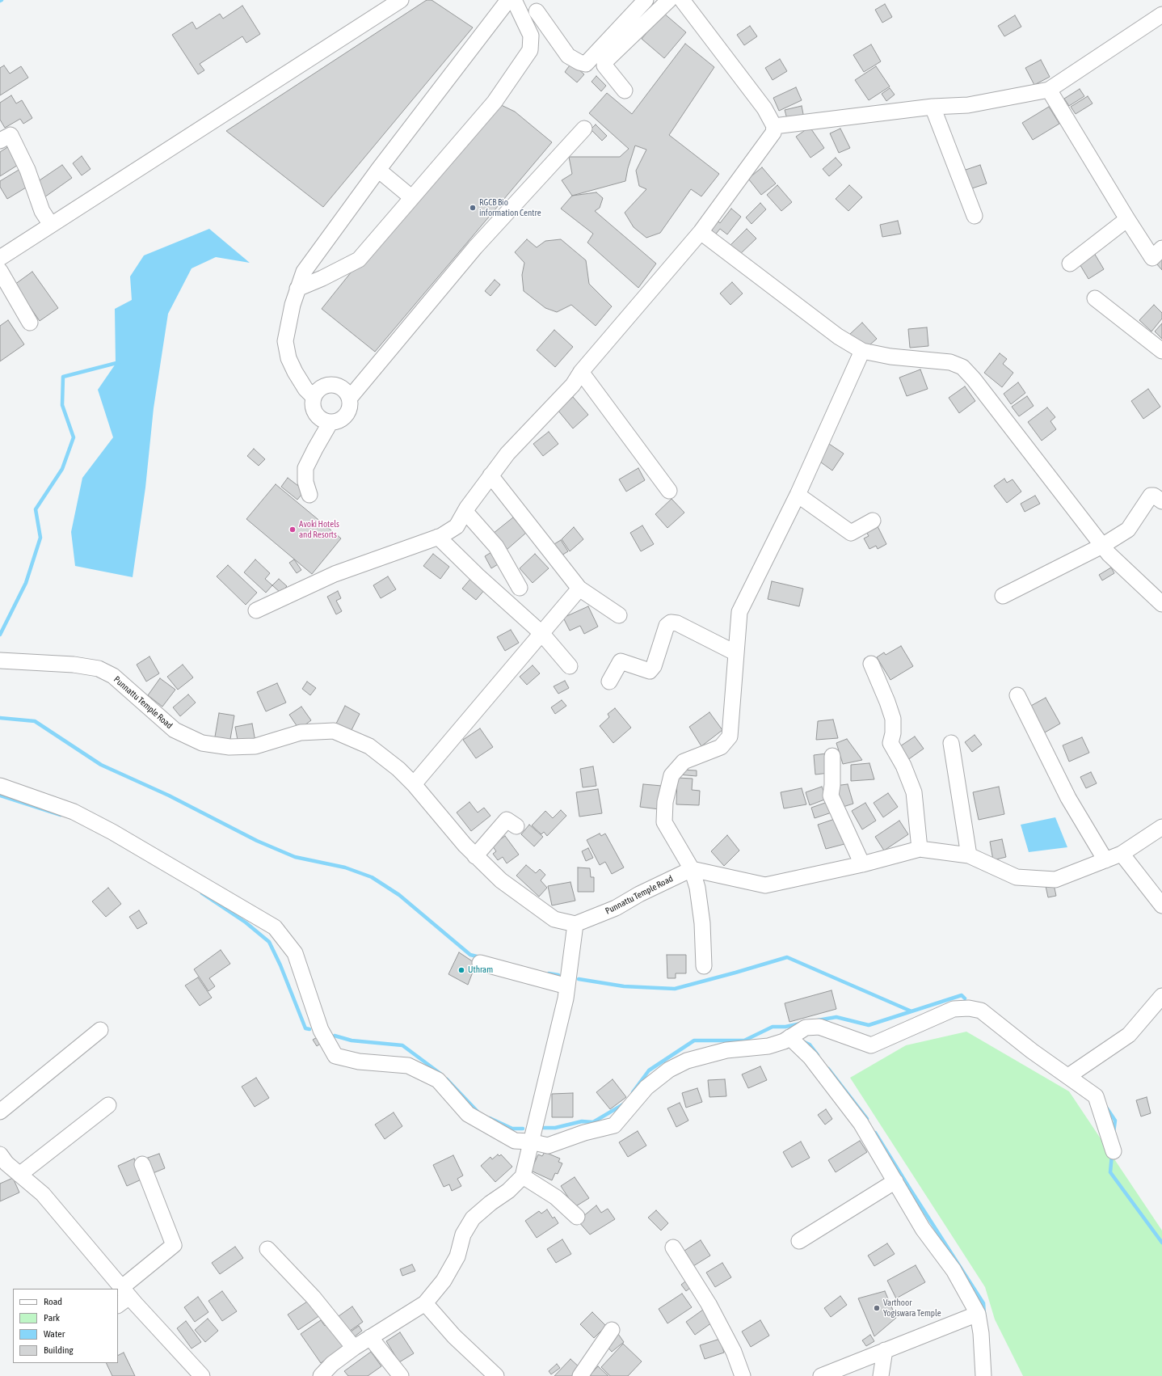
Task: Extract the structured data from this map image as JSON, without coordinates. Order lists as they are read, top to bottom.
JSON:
{
  "streets": {
    "street": ["Punnattu Temple Road"]
  },
  "places": [
    "RGCB Bio information Centre",
    "Avoki Hotels and Resorts",
    "Uthram",
    "Varthoor Yogiswara Temple"
  ],
  "legend": [
    "Road",
    "Park",
    "Water",
    "Building"
  ]
}
